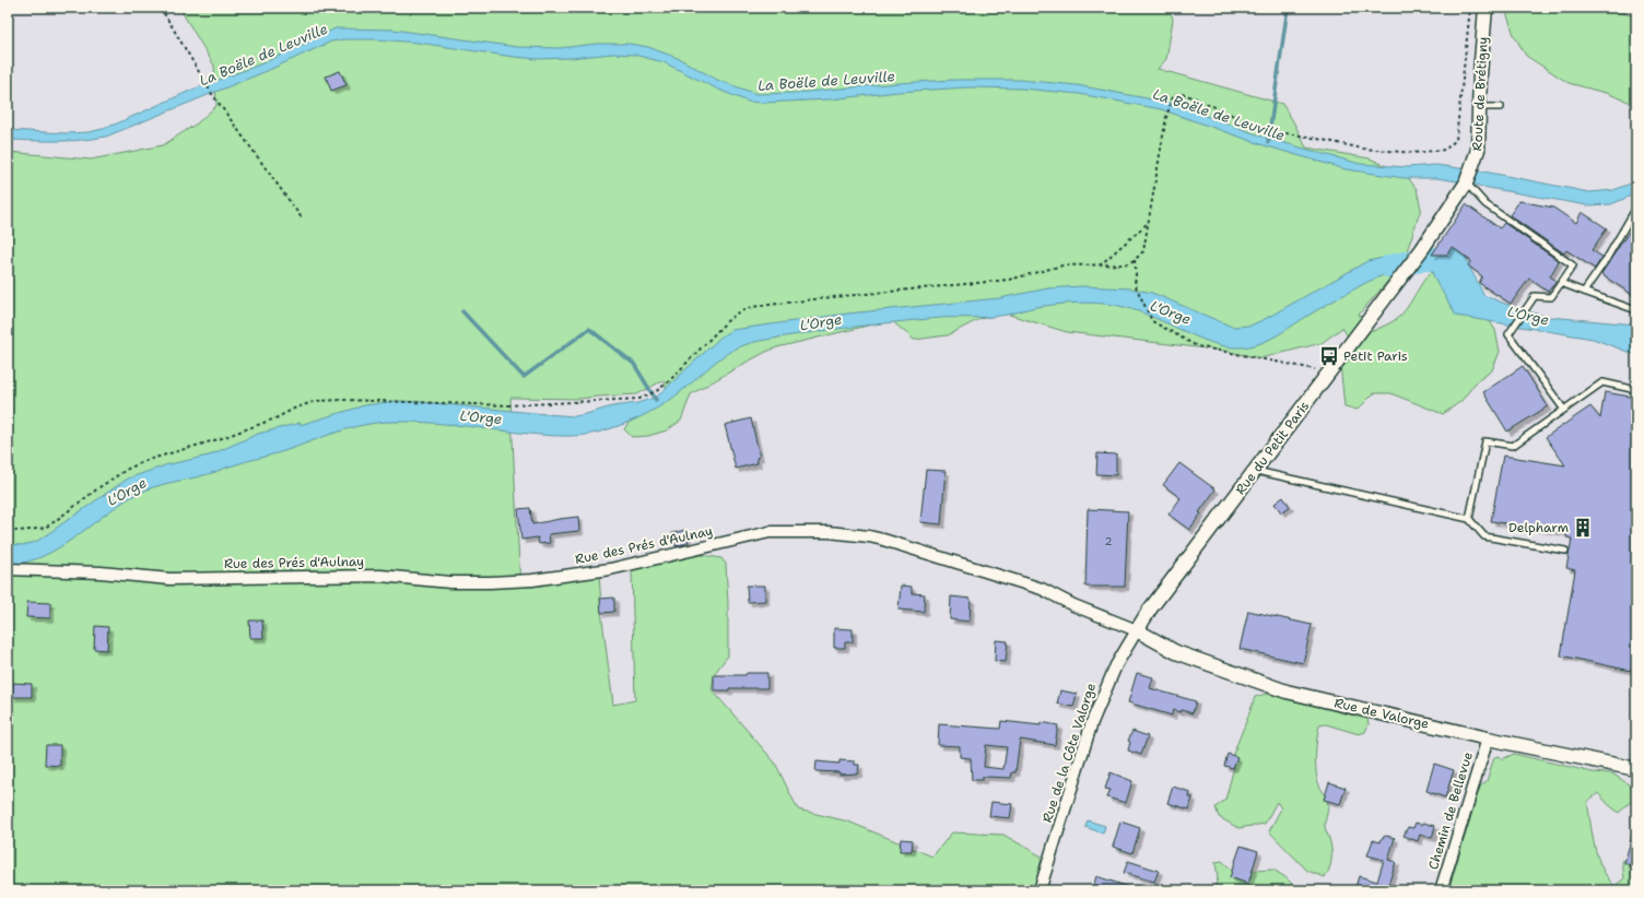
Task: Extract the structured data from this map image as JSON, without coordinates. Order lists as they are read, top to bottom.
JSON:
{
  "streets": {
    "street": [
      "Route de Brétigny",
      "Rue du Petit Paris",
      "Rue des Prés d'Aulnay",
      "Rue de Valorge",
      "Rue de la Côte Valorge",
      "Chemin de Bellevue"
    ]
  },
  "crossings": [
    ["Route de Brétigny", "Rue du Petit Paris"],
    ["Rue du Petit Paris", "Rue des Prés d'Aulnay"],
    ["Rue du Petit Paris", "Rue de Valorge"],
    ["Rue du Petit Paris", "Rue de la Côte Valorge"],
    ["Rue des Prés d'Aulnay", "Rue de Valorge"],
    ["Rue des Prés d'Aulnay", "Rue de la Côte Valorge"],
    ["Rue de Valorge", "Rue de la Côte Valorge"],
    ["Rue de Valorge", "Chemin de Bellevue"]
  ],
  "water": ["La Boële de Leuville", "L'Orge"],
  "places": {
    "bus stop": ["Petit Paris"],
    "building": ["Delpharm"]
  },
  "house_numbers": ["2"]
}
